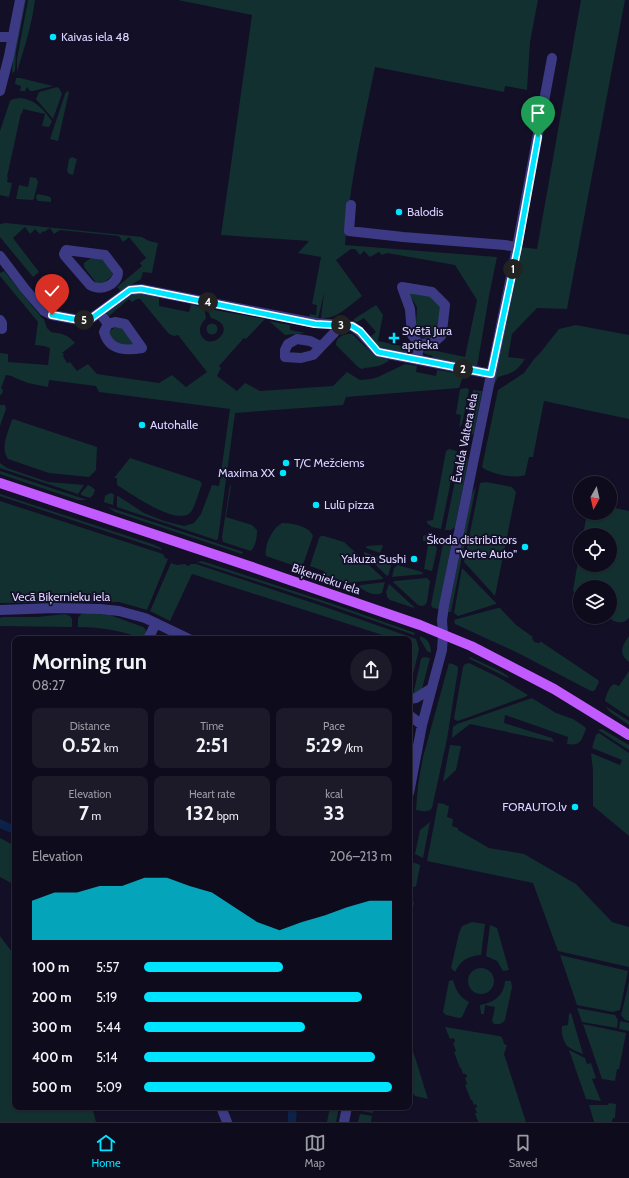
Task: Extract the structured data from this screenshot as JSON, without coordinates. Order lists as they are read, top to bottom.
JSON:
{
  "streets": {
    "main road": ["Biķernieku iela"],
    "street": ["Ēvalda Valtera iela", "Vecā Biķernieku iela"]
  },
  "crossings": [
    ["Ēvalda Valtera iela", "Biķernieku iela"]
  ],
  "places": {
    "other": [
      "Kaivas iela 48",
      "Balodis",
      "Autohalle",
      "T/C Mežciems",
      "Maxima XX",
      "Lulū pizza",
      "Škoda distribūtors \"Verte Auto\"",
      "Yakuza Sushi",
      "FORAUTO.lv"
    ],
    "health": ["Svētā Jura aptieka"]
  },
  "north": "bottom",
  "page": {
    "pins": [
      "1",
      "4",
      "5",
      "3",
      "2"
    ],
    "heading": ["Morning run", "08:27"],
    "stats": [
      ["Distance", "0.52 km"],
      ["Time", "2:51"],
      ["Pace", "5:29 /km"],
      ["Elevation", "7 m"],
      ["Heart rate", "132 bpm"],
      ["kcal", "33"]
    ],
    "chart": ["Elevation", "206–213 m"],
    "list": [
      {
        "name": "100 m",
        "note": "5:57"
      },
      {
        "name": "200 m",
        "note": "5:19"
      },
      {
        "name": "300 m",
        "note": "5:44"
      },
      {
        "name": "400 m",
        "note": "5:14"
      },
      {
        "name": "500 m",
        "note": "5:09"
      }
    ],
    "tabs": ["Home", "Map", "Saved"]
  }
}
